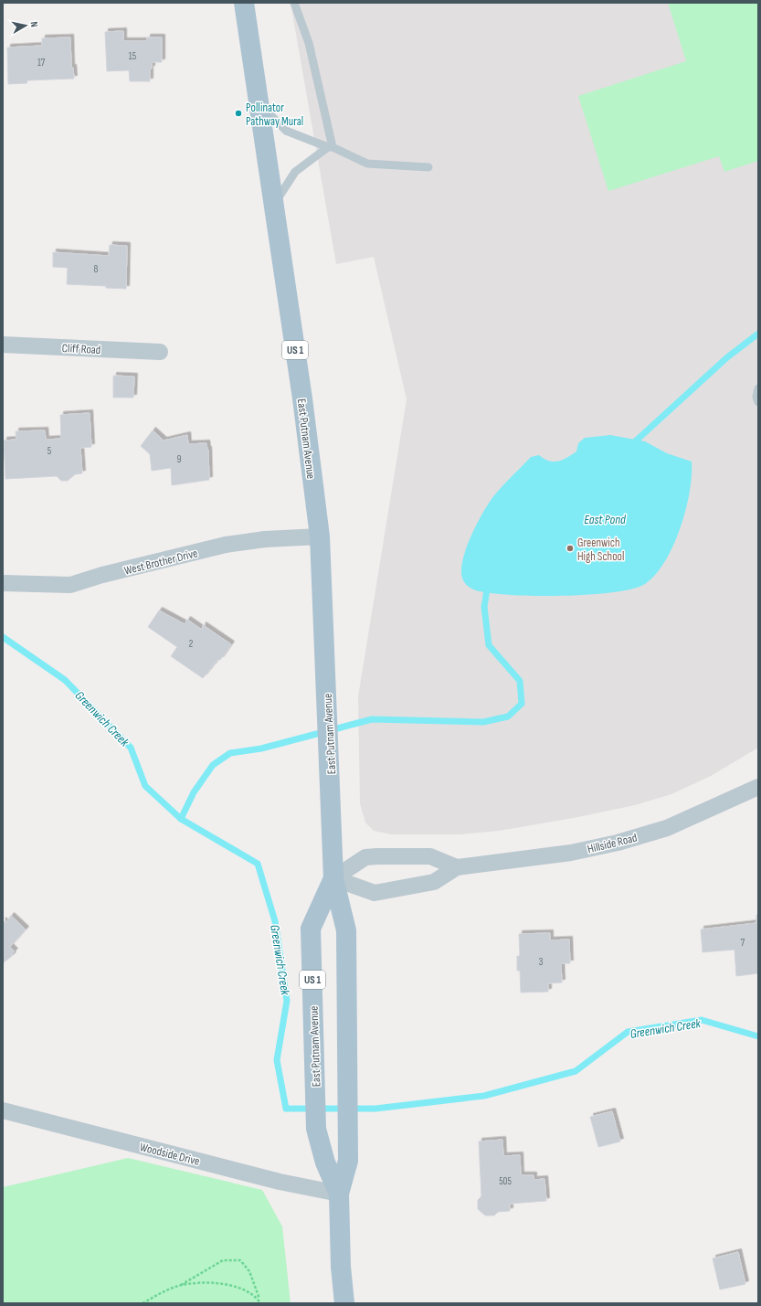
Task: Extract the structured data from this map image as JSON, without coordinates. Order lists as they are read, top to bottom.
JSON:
{
  "streets": {
    "main road": ["US 1", "East Putnam Avenue"],
    "street": [
      "Cliff Road",
      "West Brother Drive",
      "Hillside Road",
      "Woodside Drive"
    ]
  },
  "crossings": [
    ["East Putnam Avenue", "West Brother Drive"],
    ["East Putnam Avenue", "Hillside Road"],
    ["East Putnam Avenue", "Woodside Drive"]
  ],
  "water": ["East Pond", "Greenwich Creek"],
  "places": ["Pollinator Pathway Mural", "Greenwich High School"],
  "house_numbers": [
    "15",
    "17",
    "8",
    "5",
    "9",
    "2",
    "7",
    "3",
    "505"
  ],
  "north": "right"
}
